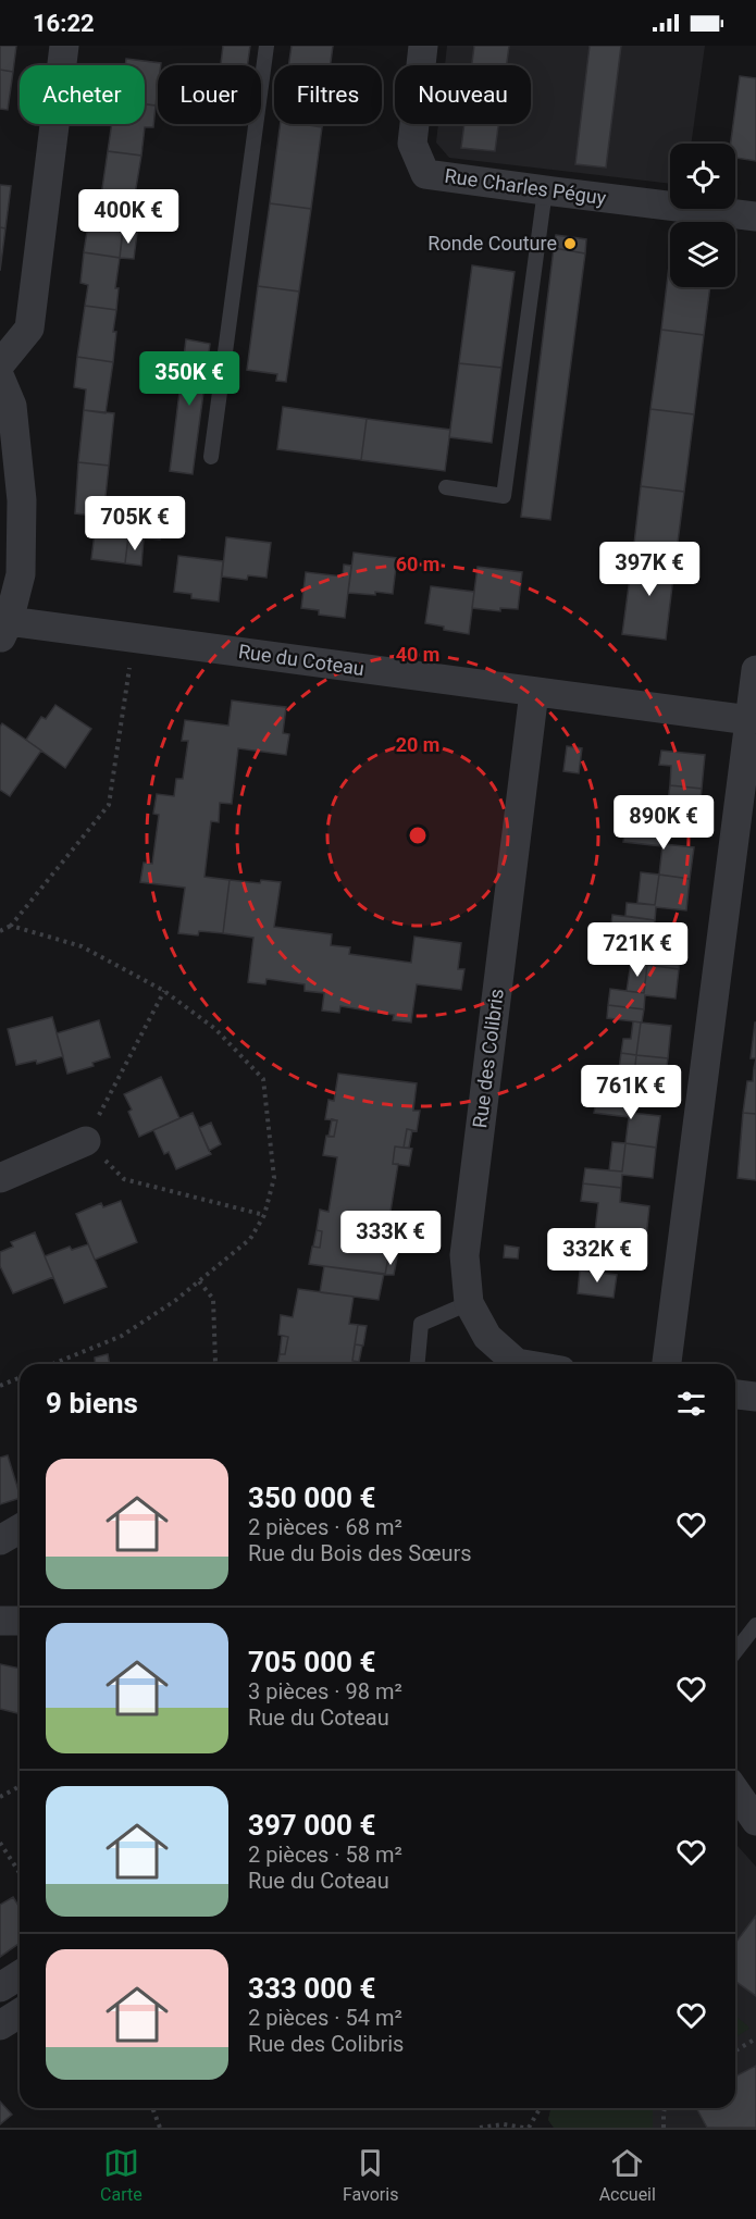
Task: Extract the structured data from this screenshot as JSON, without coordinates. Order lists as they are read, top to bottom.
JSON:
{
  "streets": {
    "street": ["Rue Charles Péguy", "Rue du Coteau", "Rue des Colibris"]
  },
  "crossings": [
    ["Rue du Coteau", "Rue des Colibris"]
  ],
  "places": ["Ronde Couture"],
  "page": {
    "status": "16:22",
    "chip": [
      "Acheter",
      "Louer",
      "Filtres",
      "Nouveau"
    ],
    "price": [
      "400K €",
      "350K €",
      "705K €",
      "397K €",
      "890K €",
      "721K €",
      "761K €",
      "333K €",
      "332K €"
    ],
    "heading": "9 biens",
    "list": [
      {
        "name": "350 000 €",
        "note": "2 pièces · 68 m² · Rue du Bois des Sœurs"
      },
      {
        "name": "705 000 €",
        "note": "3 pièces · 98 m² · Rue du Coteau"
      },
      {
        "name": "397 000 €",
        "note": "2 pièces · 58 m² · Rue du Coteau"
      },
      {
        "name": "333 000 €",
        "note": "2 pièces · 54 m² · Rue des Colibris"
      }
    ],
    "tabs": ["Carte", "Favoris", "Accueil"]
  },
  "rings": ["60 m", "40 m", "20 m"]
}
